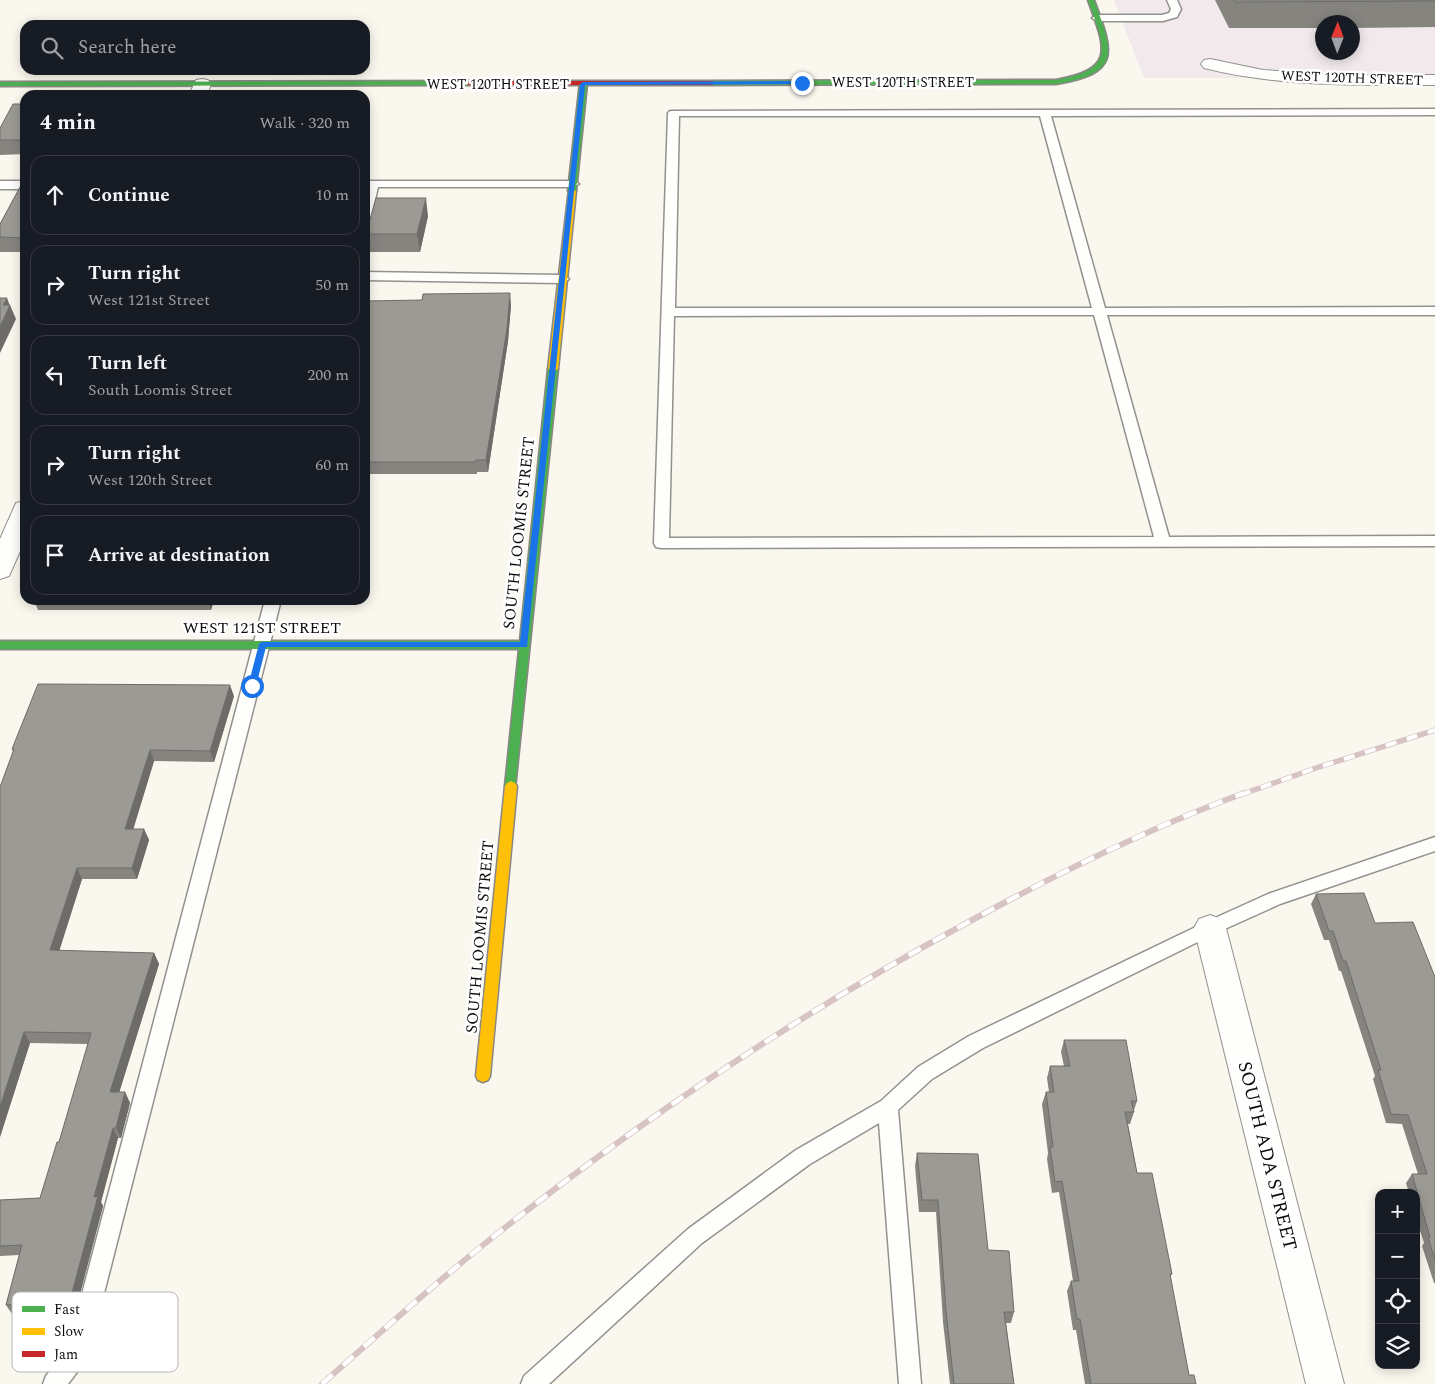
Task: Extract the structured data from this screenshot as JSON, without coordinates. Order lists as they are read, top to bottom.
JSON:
{
  "streets": {
    "street": [
      "WEST 120TH STREET",
      "SOUTH LOOMIS STREET",
      "WEST 121ST STREET",
      "SOUTH ADA STREET"
    ]
  },
  "crossings": [
    ["WEST 120TH STREET", "SOUTH LOOMIS STREET"],
    ["SOUTH LOOMIS STREET", "WEST 121ST STREET"]
  ],
  "legend": ["Fast", "Slow", "Jam"],
  "north": "top",
  "page": {
    "search": "Search here",
    "heading": ["4 min", "Walk · 320 m"],
    "list": [
      ["Continue", "10 m"],
      ["Turn right", "West 121st Street", "50 m"],
      ["Turn left", "South Loomis Street", "200 m"],
      ["Turn right", "West 120th Street", "60 m"],
      "Arrive at destination"
    ],
    "map_buttons": ["+", "−"]
  }
}
